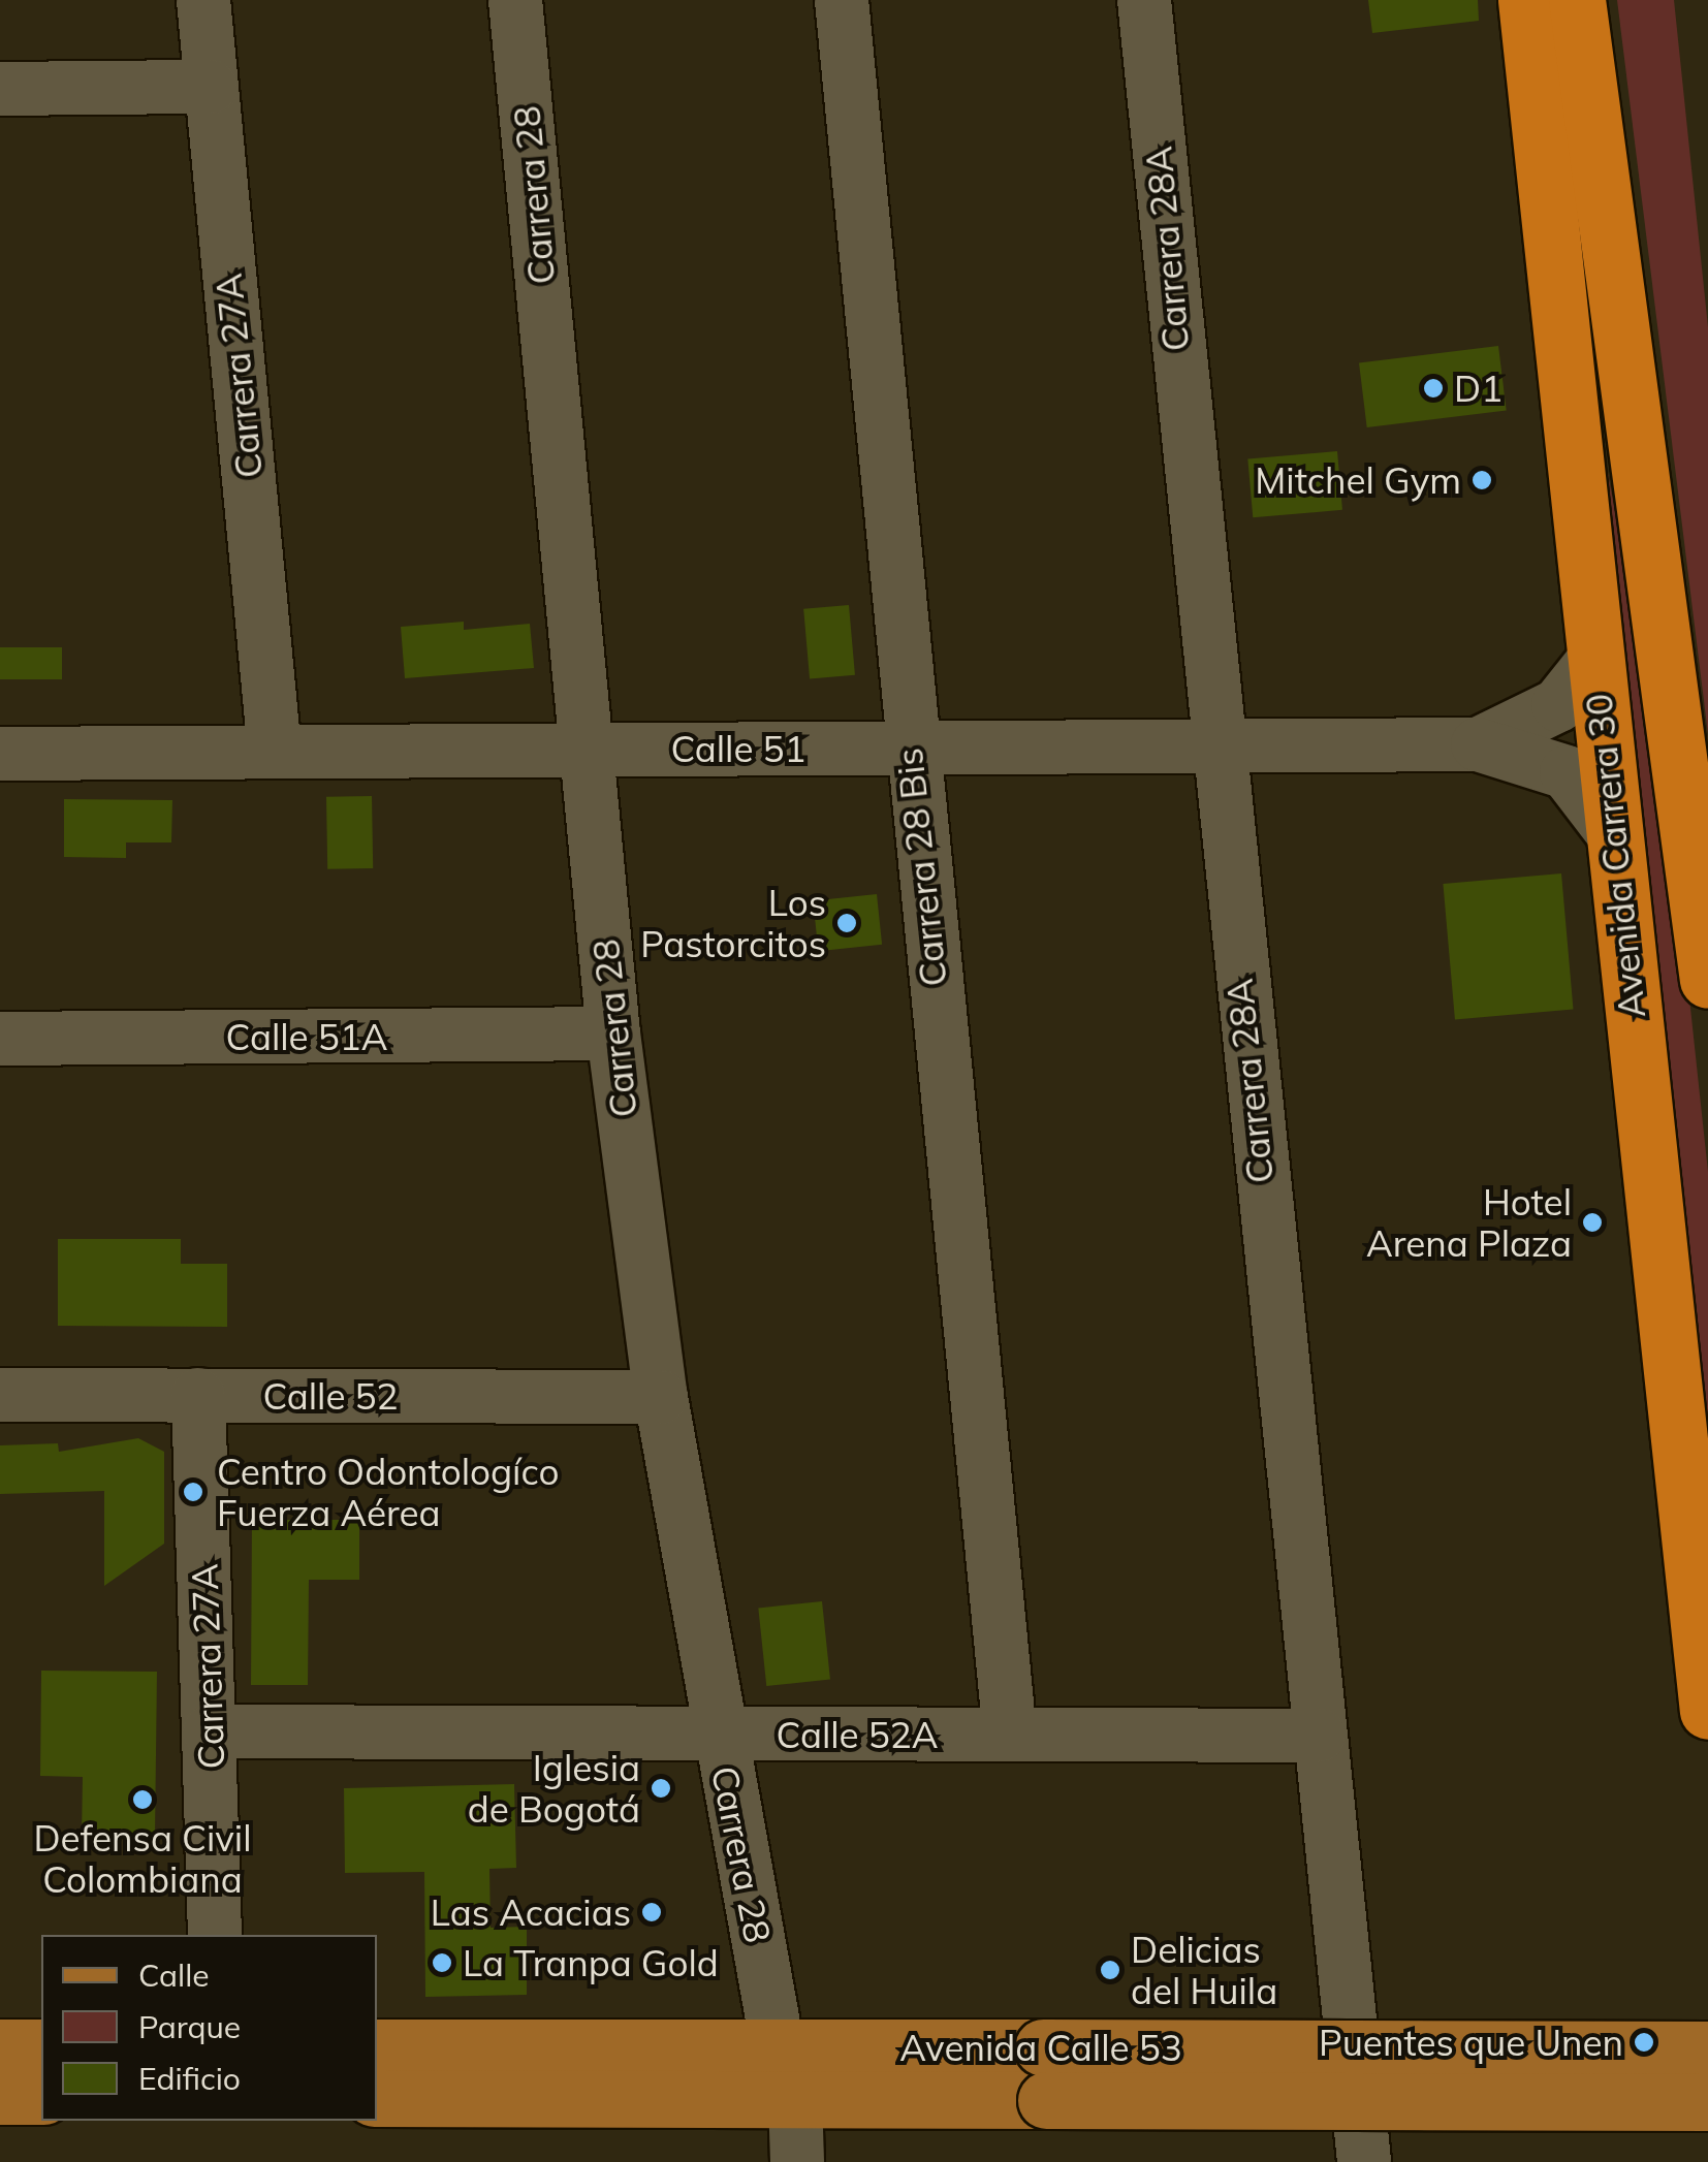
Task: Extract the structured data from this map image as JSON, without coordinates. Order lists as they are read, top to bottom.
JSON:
{
  "streets": {
    "highway": ["Avenida Carrera 30"],
    "main road": ["Avenida Calle 53"],
    "street": [
      "Carrera 28",
      "Carrera 28A",
      "Carrera 27A",
      "Calle 51",
      "Carrera 28 Bis",
      "Calle 51A",
      "Calle 52",
      "Calle 52A"
    ]
  },
  "crossings": [
    ["Carrera 28", "Calle 51"],
    ["Carrera 28", "Calle 51A"],
    ["Carrera 28", "Calle 52"],
    ["Carrera 28", "Calle 52A"],
    ["Carrera 28", "Avenida Calle 53"],
    ["Carrera 28A", "Calle 51"],
    ["Carrera 28A", "Calle 52A"],
    ["Carrera 27A", "Calle 51"],
    ["Carrera 27A", "Calle 52"],
    ["Carrera 27A", "Calle 52A"],
    ["Calle 51", "Avenida Carrera 30"],
    ["Calle 51", "Carrera 28 Bis"],
    ["Carrera 28 Bis", "Calle 52A"]
  ],
  "places": [
    "D1",
    "Mitchel Gym",
    "Los Pastorcitos",
    "Hotel Arena Plaza",
    "Centro Odontologíco Fuerza Aérea",
    "Iglesia de Bogotá",
    "Defensa Civil Colombiana",
    "Las Acacias",
    "La Tranpa Gold",
    "Delicias del Huila",
    "Puentes que Unen"
  ],
  "legend": ["Calle", "Parque", "Edificio"]
}
